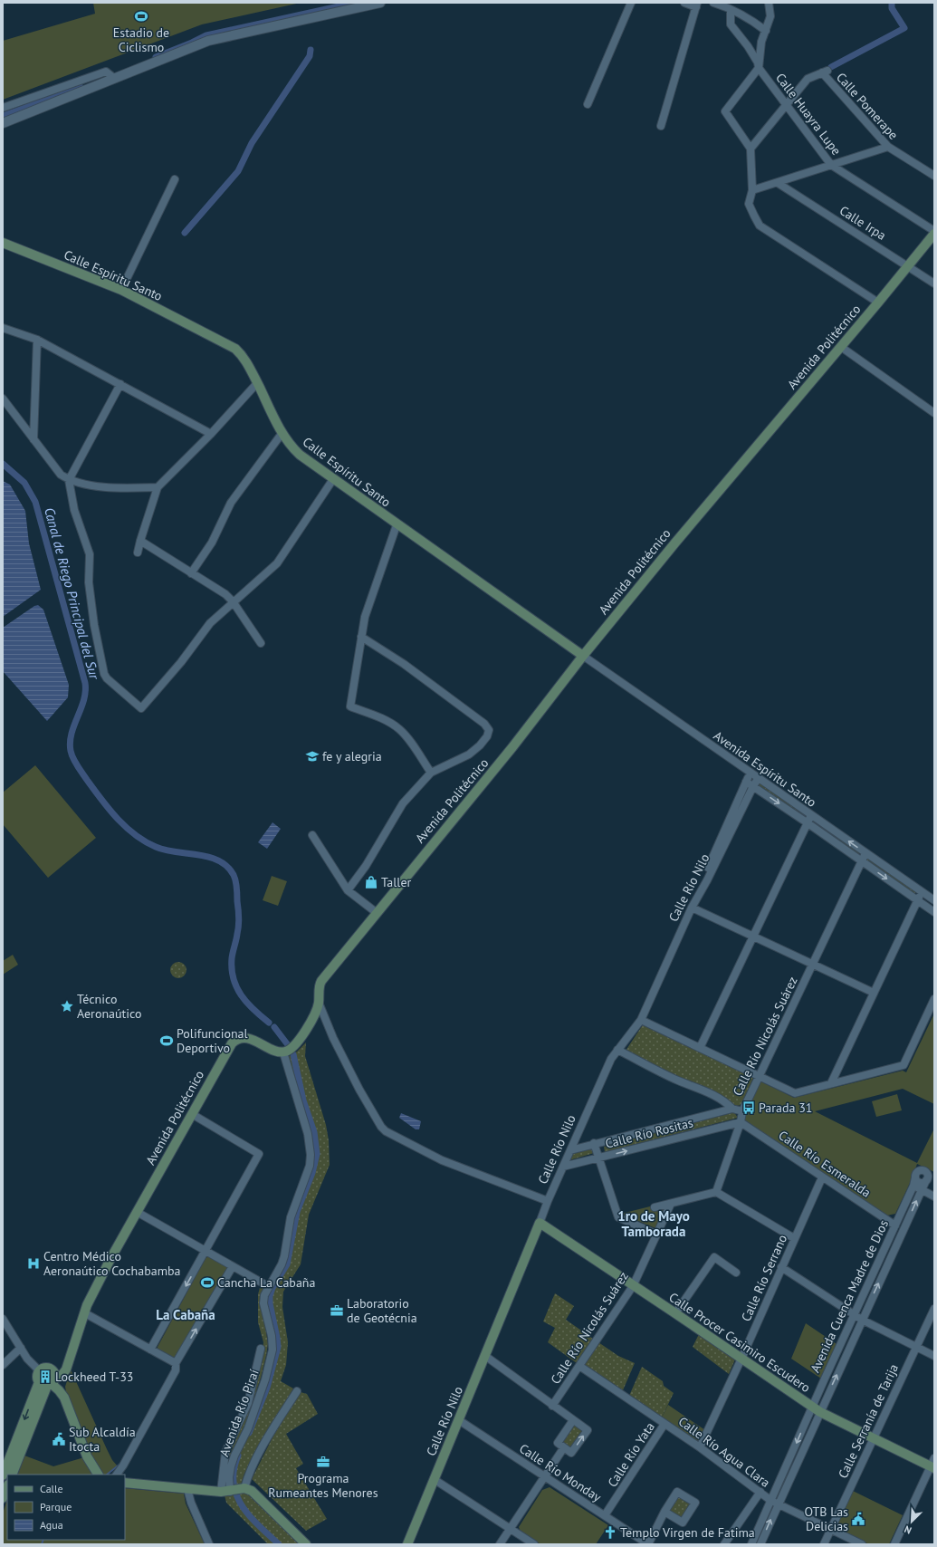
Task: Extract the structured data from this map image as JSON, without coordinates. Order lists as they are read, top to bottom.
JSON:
{
  "streets": {
    "main road": [
      "Calle Espíritu Santo",
      "Avenida Politécnico",
      "Calle Río Nilo",
      "Calle Procer Casimiro Escudero"
    ],
    "street": [
      "Calle Pomerape",
      "Calle Huayra Lupe",
      "Calle Irpa",
      "Avenida Espíritu Santo",
      "Calle Río Nicolás Suárez",
      "Calle Río Rositas",
      "Calle Río Esmeralda",
      "Calle Río Serrano",
      "Avenida Cuenca Madre de Dios",
      "Avenida Río Piraí",
      "Calle Serranía de Tarija",
      "Calle Río Agua Clara",
      "Calle Río Yata",
      "Calle Río Monday"
    ]
  },
  "crossings": [
    ["Calle Pomerape", "Calle Huayra Lupe"],
    ["Calle Huayra Lupe", "Avenida Politécnico"],
    ["Calle Irpa", "Avenida Politécnico"],
    ["Calle Espíritu Santo", "Avenida Politécnico"],
    ["Calle Espíritu Santo", "Avenida Espíritu Santo"],
    ["Avenida Politécnico", "Avenida Espíritu Santo"],
    ["Avenida Politécnico", "Avenida Río Piraí"],
    ["Avenida Espíritu Santo", "Calle Río Nilo"],
    ["Avenida Espíritu Santo", "Calle Río Nicolás Suárez"],
    ["Calle Río Nilo", "Calle Río Rositas"],
    ["Calle Río Nilo", "Calle Procer Casimiro Escudero"],
    ["Calle Río Nilo", "Calle Río Monday"],
    ["Calle Río Nicolás Suárez", "Calle Río Rositas"],
    ["Calle Río Nicolás Suárez", "Calle Río Esmeralda"],
    ["Calle Río Nicolás Suárez", "Calle Procer Casimiro Escudero"],
    ["Calle Río Nicolás Suárez", "Calle Río Agua Clara"],
    ["Calle Río Rositas", "Calle Río Esmeralda"],
    ["Calle Río Esmeralda", "Calle Río Serrano"],
    ["Calle Río Esmeralda", "Avenida Cuenca Madre de Dios"],
    ["Calle Río Serrano", "Calle Procer Casimiro Escudero"],
    ["Calle Río Serrano", "Calle Río Agua Clara"],
    ["Avenida Cuenca Madre de Dios", "Calle Procer Casimiro Escudero"],
    ["Avenida Cuenca Madre de Dios", "Calle Río Agua Clara"],
    ["Calle Procer Casimiro Escudero", "Calle Serranía de Tarija"],
    ["Calle Serranía de Tarija", "Calle Río Agua Clara"],
    ["Calle Río Agua Clara", "Calle Río Yata"],
    ["Calle Río Yata", "Calle Río Monday"]
  ],
  "districts": ["1ro de Mayo Tamborada", "La Cabaña"],
  "water": ["Canal de Riego Principal del Sur"],
  "places": {
    "sports": ["Estadio de Ciclismo", "Polifuncional Deportivo", "Cancha La Cabaña"],
    "school or university": ["fe y alegria"],
    "shop": ["Taller"],
    "place": ["Técnico Aeronaútico"],
    "bus stop": ["Parada 31"],
    "hospital": ["Centro Médico Aeronaútico Cochabamba"],
    "office": ["Laboratorio de Geotécnia", "Programa Rumeantes Menores"],
    "building": ["Lockheed T-33"],
    "public building": ["Sub Alcaldía Itocta", "OTB Las Delicias"],
    "church": ["Templo Virgen de Fatima"]
  },
  "legend": ["Calle", "Parque", "Agua"],
  "north": "bottom left"
}
